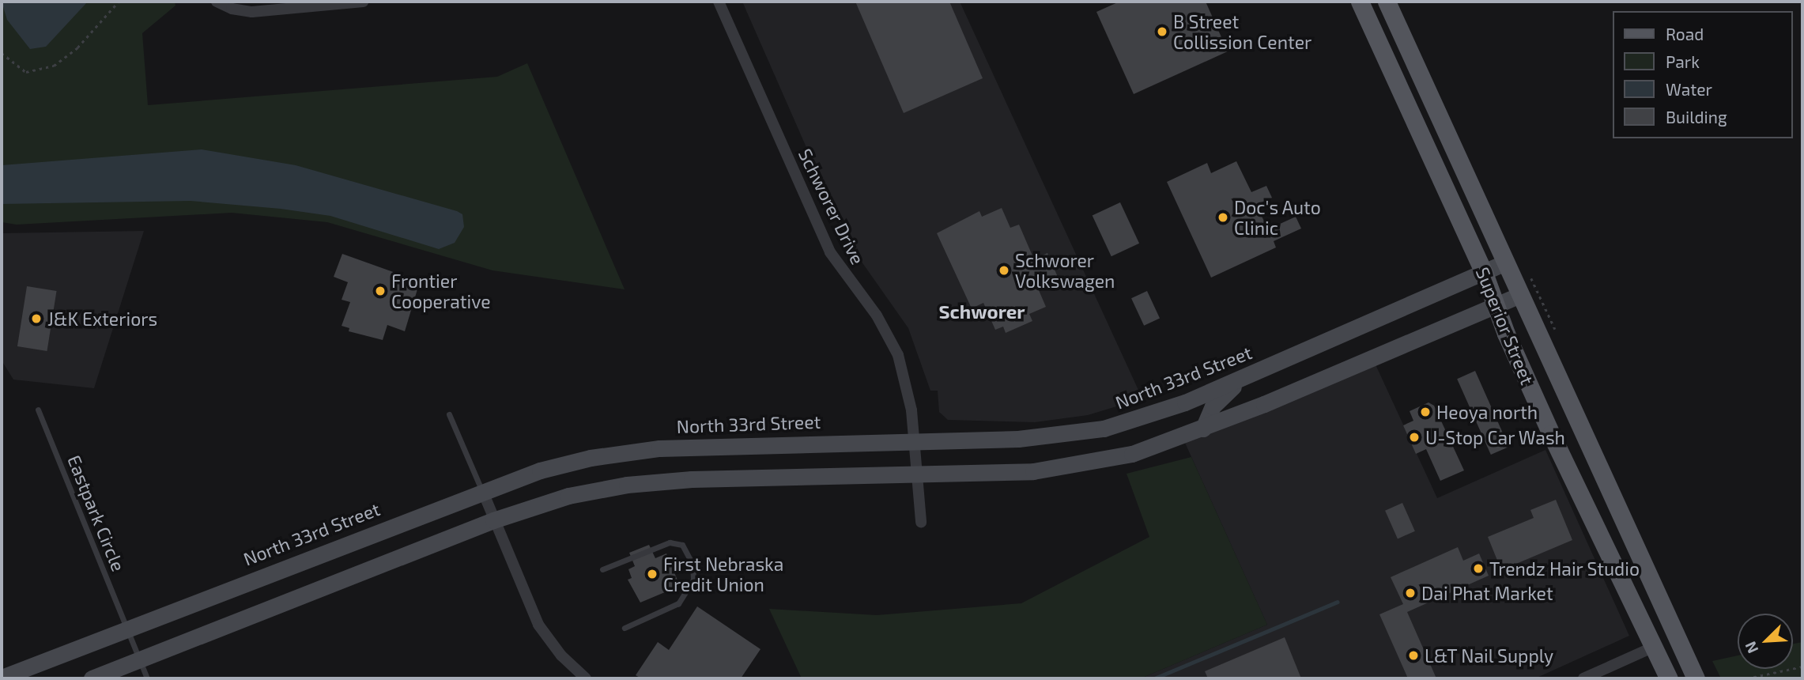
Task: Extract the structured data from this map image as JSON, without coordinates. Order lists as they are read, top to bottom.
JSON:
{
  "streets": {
    "main road": ["Superior Street", "North 33rd Street"],
    "street": ["Schworer Drive"],
    "lane": ["Eastpark Circle"]
  },
  "crossings": [
    ["Schworer Drive", "North 33rd Street"],
    ["Superior Street", "North 33rd Street"],
    ["North 33rd Street", "Eastpark Circle"]
  ],
  "districts": ["Schworer"],
  "places": [
    "B Street Collission Center",
    "Doc's Auto Clinic",
    "Schworer Volkswagen",
    "Frontier Cooperative",
    "J&K Exteriors",
    "Heoya north",
    "U-Stop Car Wash",
    "Trendz Hair Studio",
    "First Nebraska Credit Union",
    "Dai Phat Market",
    "L&T Nail Supply"
  ],
  "legend": [
    "Road",
    "Park",
    "Water",
    "Building"
  ],
  "north": "bottom left"
}
